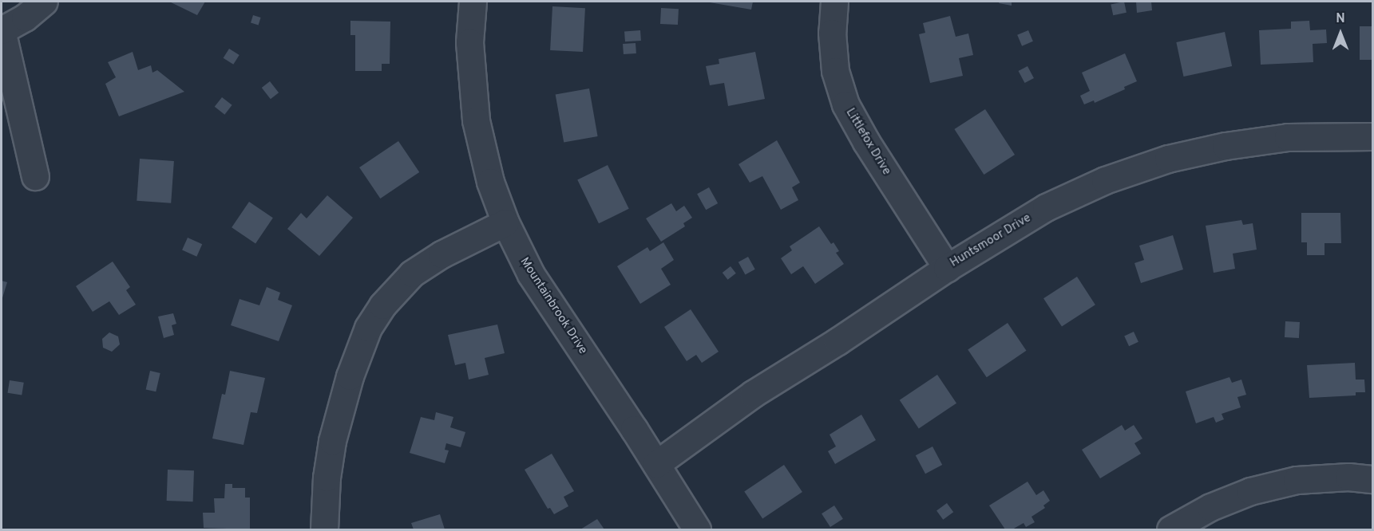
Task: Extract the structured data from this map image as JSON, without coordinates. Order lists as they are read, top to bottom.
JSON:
{
  "streets": {
    "street": ["Littlefox Drive", "Huntsmoor Drive", "Mountainbrook Drive"]
  },
  "crossings": [
    ["Littlefox Drive", "Huntsmoor Drive"],
    ["Huntsmoor Drive", "Mountainbrook Drive"]
  ],
  "north": "top"
}
